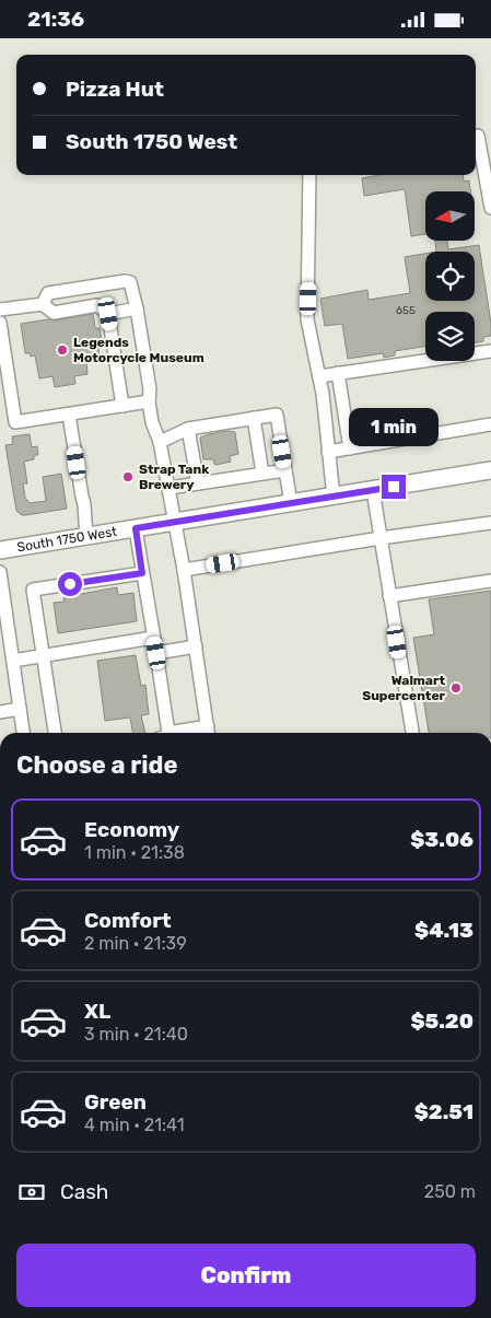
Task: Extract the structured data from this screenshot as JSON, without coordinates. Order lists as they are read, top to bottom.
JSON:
{
  "streets": {
    "main road": ["South 1750 West"]
  },
  "places": ["Legends Motorcycle Museum", "Strap Tank Brewery", "Walmart Supercenter"],
  "house_numbers": ["655"],
  "north": "left",
  "page": {
    "status": "21:36",
    "banner": ["Pizza Hut", "South 1750 West"],
    "bubble": "1 min",
    "heading": "Choose a ride",
    "list": [
      {
        "name": "Economy",
        "note": "1 min · 21:38",
        "value": "$3.06"
      },
      {
        "name": "Comfort",
        "note": "2 min · 21:39",
        "value": "$4.13"
      },
      {
        "name": "XL",
        "note": "3 min · 21:40",
        "value": "$5.20"
      },
      {
        "name": "Green",
        "note": "4 min · 21:41",
        "value": "$2.51"
      }
    ],
    "pay": ["Cash", "250 m"],
    "buttons": "Confirm"
  }
}
